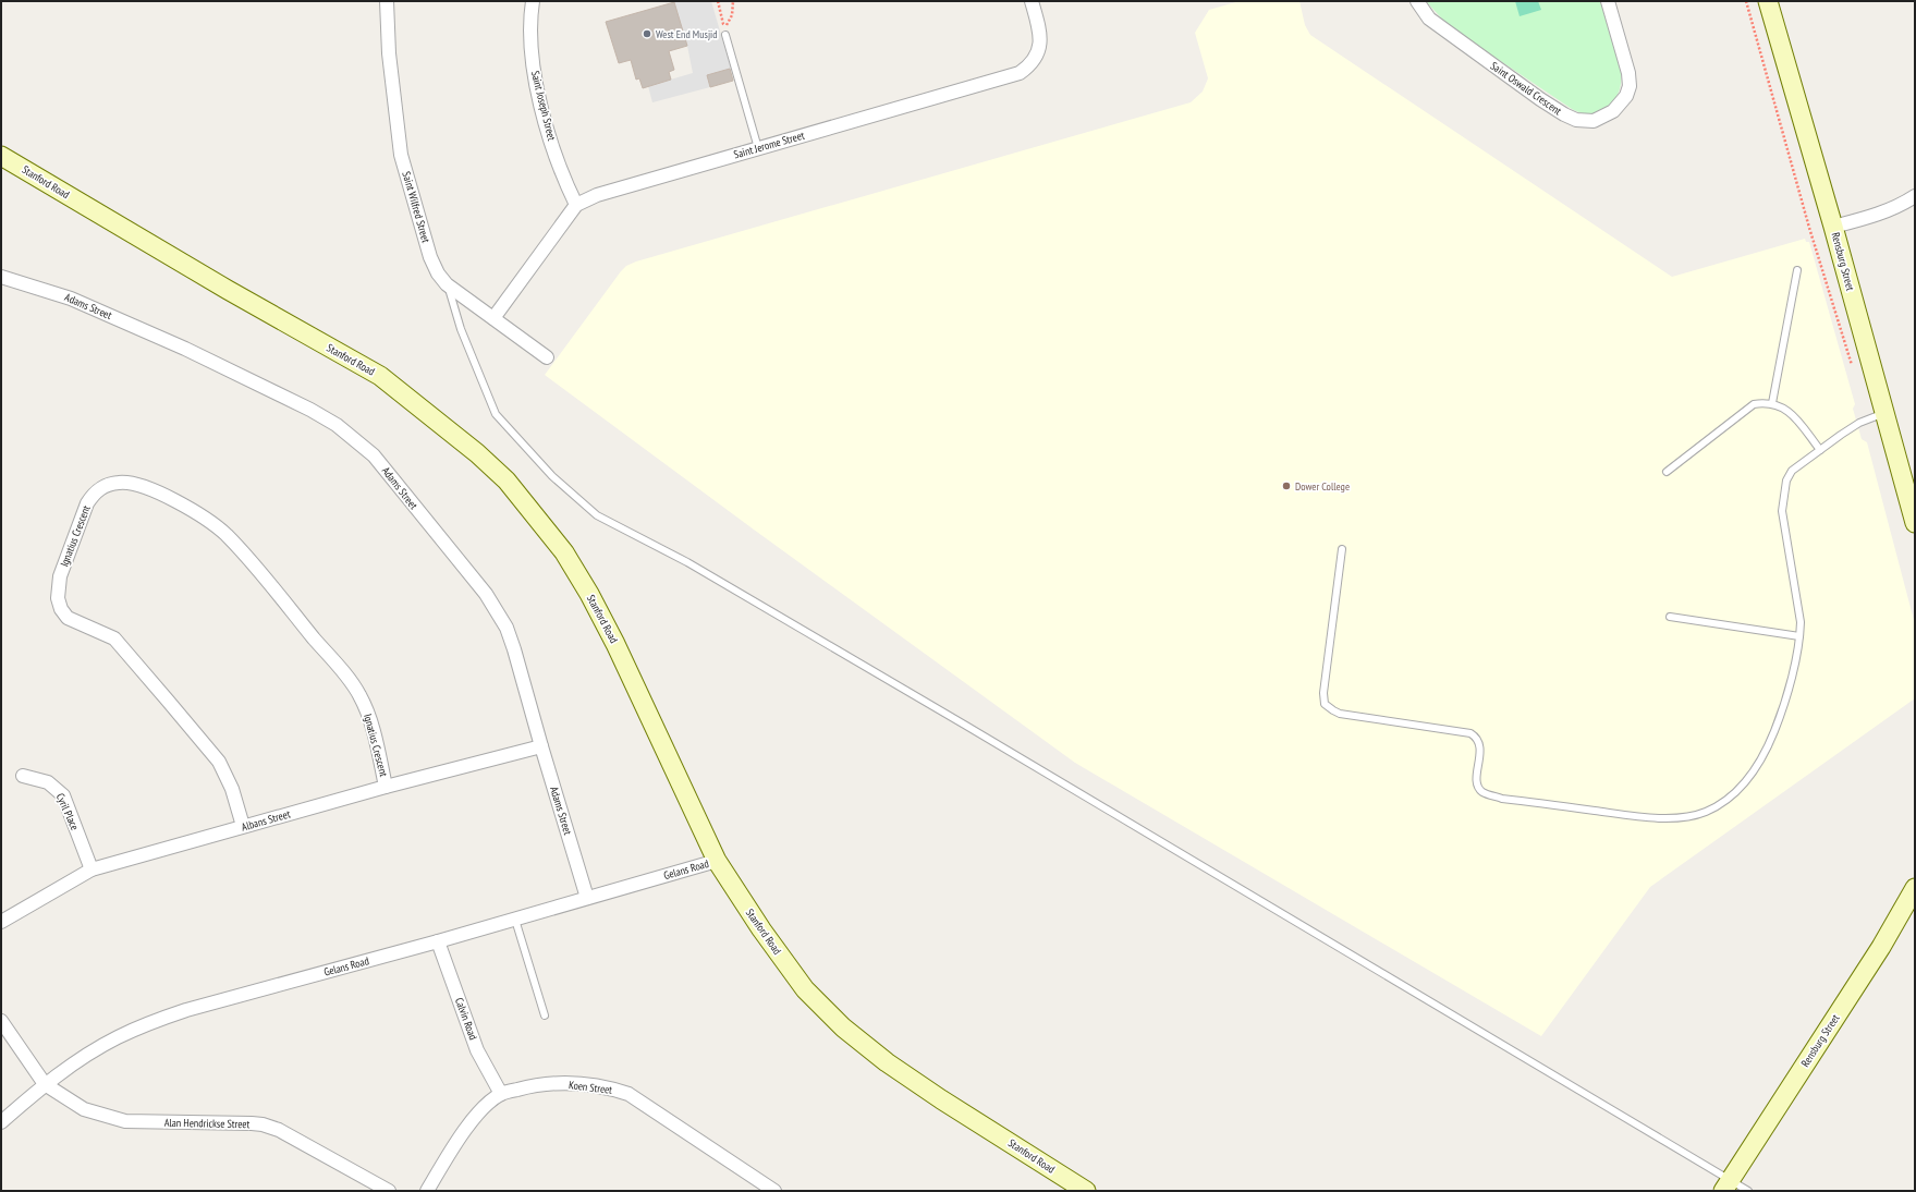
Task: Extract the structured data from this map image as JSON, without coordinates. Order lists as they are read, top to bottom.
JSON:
{
  "streets": {
    "main road": ["Stanford Road", "Rensburg Street"],
    "street": [
      "Saint Oswald Crescent",
      "Saint Joseph Street",
      "Saint Jerome Street",
      "Saint Wilfred Street",
      "Adams Street",
      "Ignatius Crescent",
      "Cyril Place",
      "Albans Street",
      "Gelans Road",
      "Calvin Road",
      "Koen Street",
      "Alan Hendrickse Street"
    ]
  },
  "crossings": [
    ["Saint Joseph Street", "Saint Jerome Street"],
    ["Saint Jerome Street", "Saint Wilfred Street"],
    ["Stanford Road", "Gelans Road"],
    ["Adams Street", "Albans Street"],
    ["Adams Street", "Gelans Road"],
    ["Ignatius Crescent", "Albans Street"],
    ["Cyril Place", "Albans Street"],
    ["Gelans Road", "Calvin Road"],
    ["Gelans Road", "Alan Hendrickse Street"],
    ["Calvin Road", "Koen Street"]
  ],
  "places": ["West End Musjid", "Dower College"]
}
